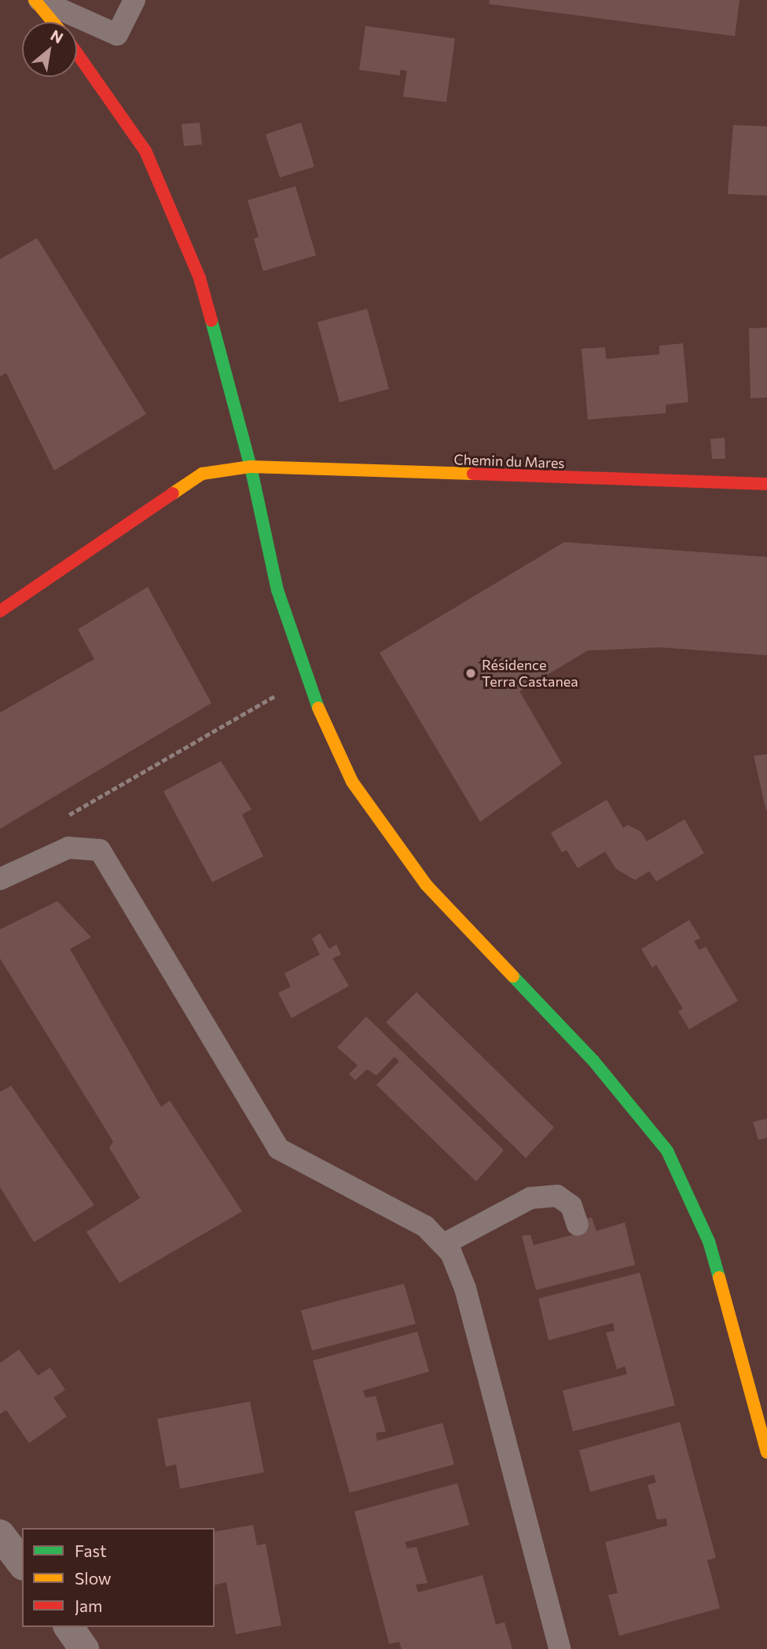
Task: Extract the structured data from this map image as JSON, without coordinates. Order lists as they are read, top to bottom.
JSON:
{
  "streets": {
    "street": ["Chemin du Mares"]
  },
  "places": ["Résidence Terra Castanea"],
  "legend": ["Fast", "Slow", "Jam"],
  "north": "top right"
}
